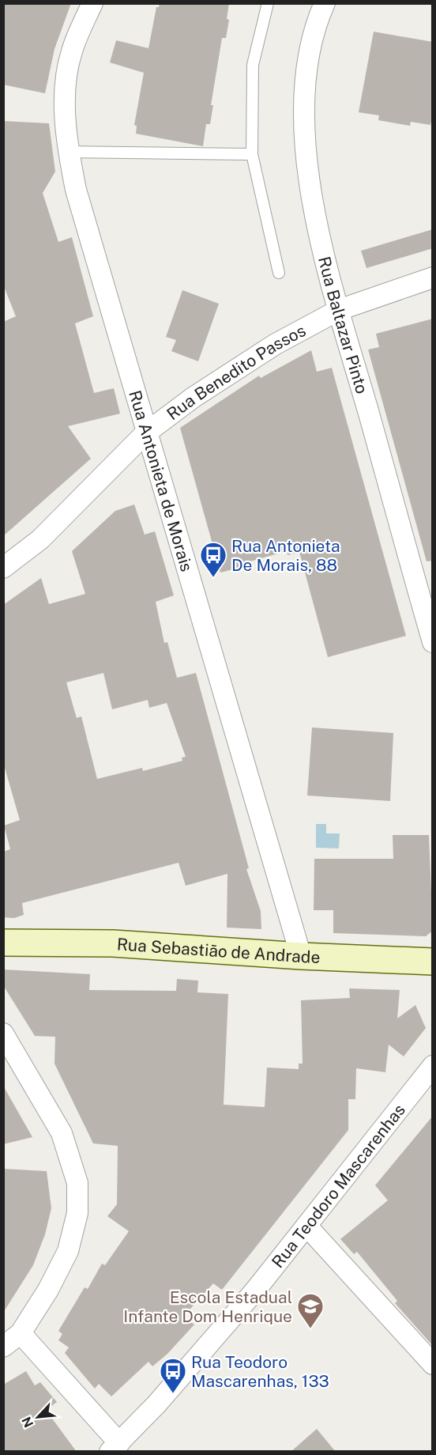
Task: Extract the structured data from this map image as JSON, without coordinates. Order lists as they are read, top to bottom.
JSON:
{
  "streets": {
    "street": [
      "Rua Baltazar Pinto",
      "Rua Benedito Passos",
      "Rua Antonieta de Morais",
      "Rua Sebastião de Andrade",
      "Rua Teodoro Mascarenhas"
    ]
  },
  "crossings": [
    ["Rua Baltazar Pinto", "Rua Benedito Passos"],
    ["Rua Benedito Passos", "Rua Antonieta de Morais"],
    ["Rua Antonieta de Morais", "Rua Sebastião de Andrade"]
  ],
  "places": {
    "bus stop": ["Rua Antonieta De Morais, 88", "Rua Teodoro Mascarenhas, 133"],
    "school or university": ["Escola Estadual Infante Dom Henrique"]
  },
  "north": "bottom left"
}
